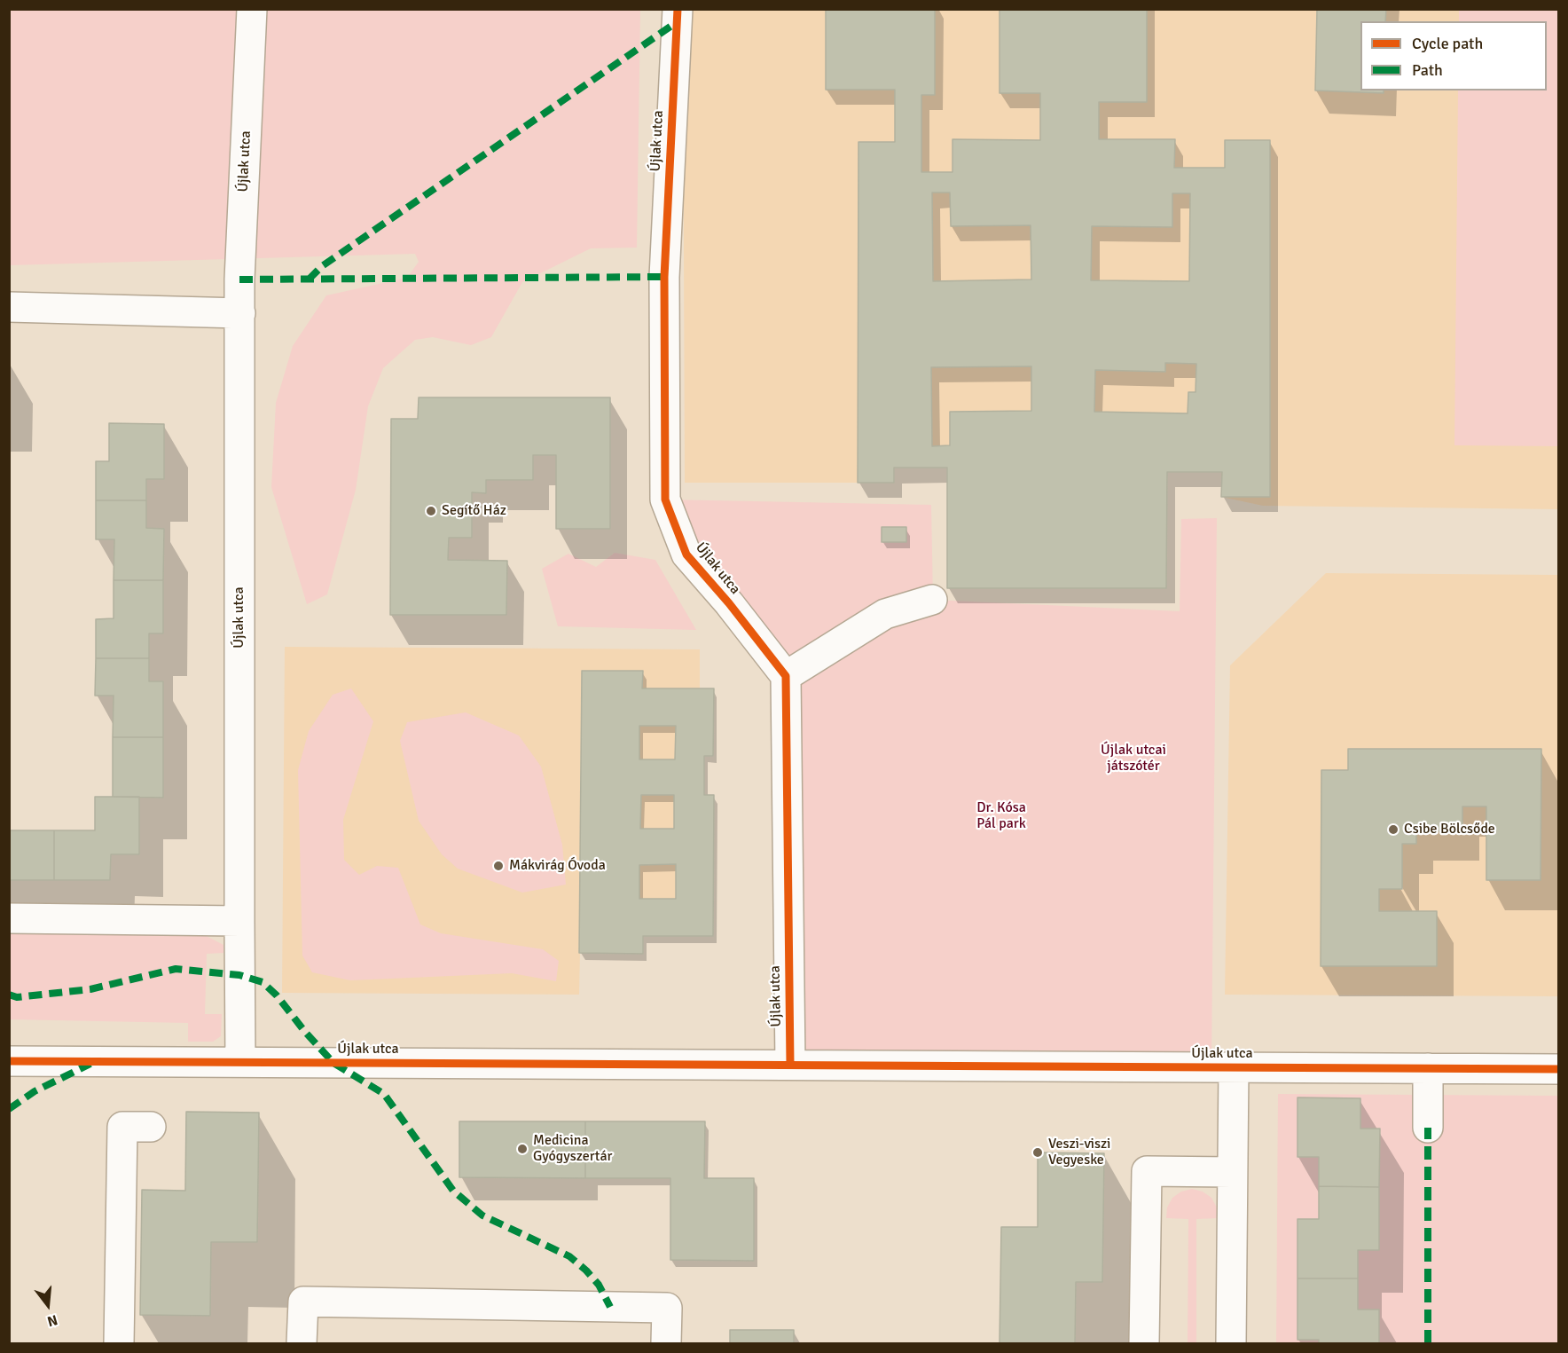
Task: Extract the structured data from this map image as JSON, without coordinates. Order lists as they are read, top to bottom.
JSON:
{
  "streets": {
    "street": ["Újlak utca"]
  },
  "parks": ["Újlak utcai játszótér", "Dr. Kósa Pál park"],
  "places": [
    "Segítő Ház",
    "Csibe Bölcsőde",
    "Mákvirág Óvoda",
    "Medicina Gyógyszertár",
    "Veszi-viszi Vegyeske"
  ],
  "legend": ["Cycle path", "Path"],
  "north": "bottom"
}
